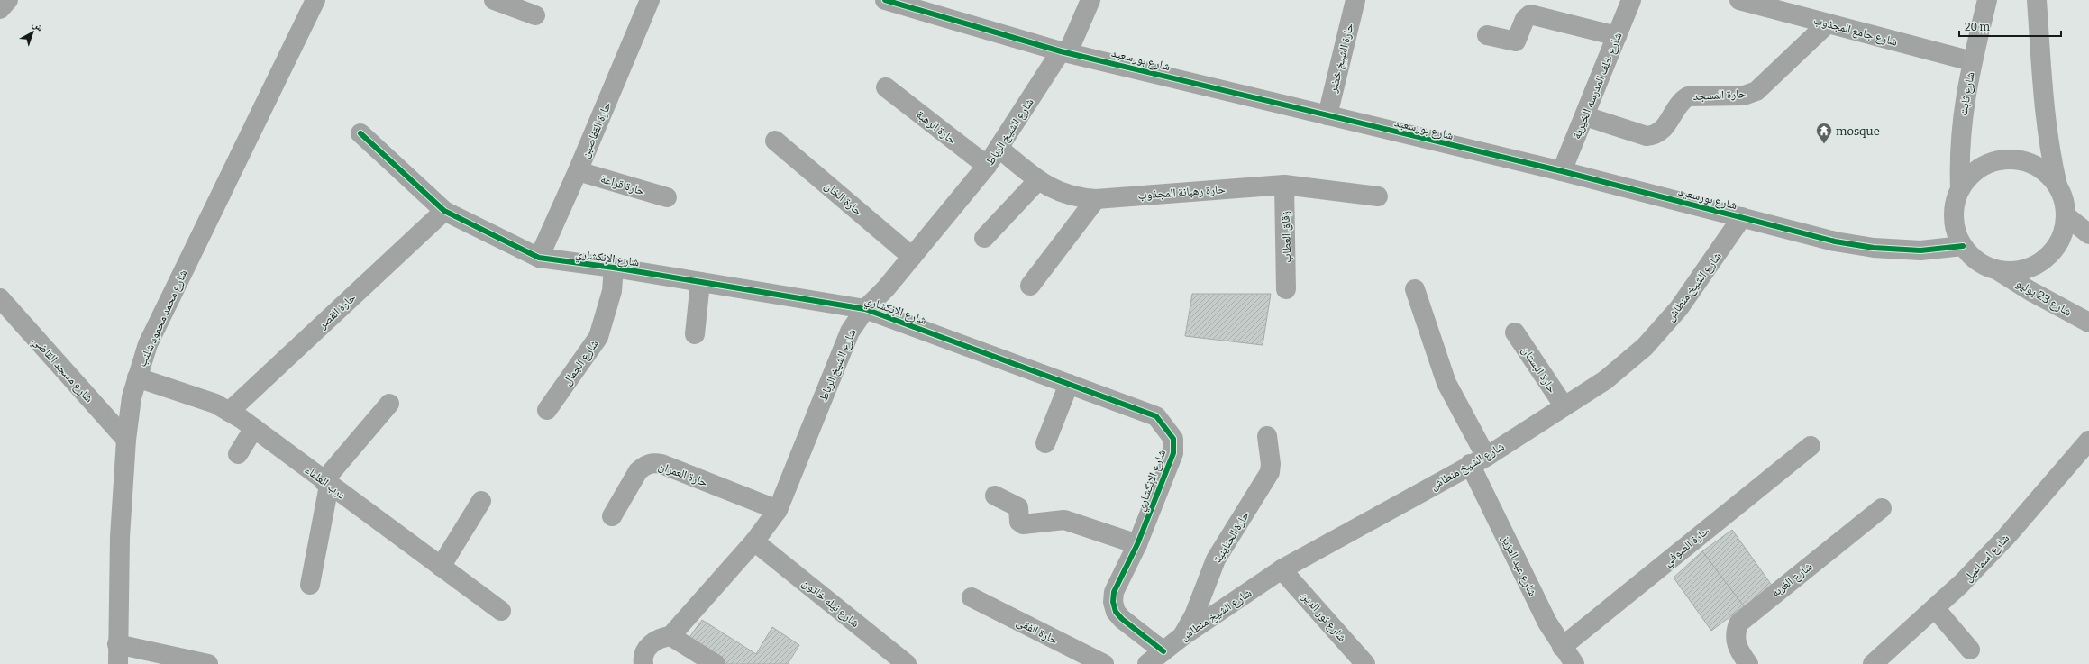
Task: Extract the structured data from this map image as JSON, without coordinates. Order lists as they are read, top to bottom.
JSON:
{
  "streets": {
    "main road": ["شارع ثابت", "شارع 23 يوليو"],
    "street": [
      "شارع جامع المجذوب",
      "حارة الشيخ خضر",
      "شارع بورسعيد",
      "شارع خلف المدرسه الخيرية",
      "حارة المسجد",
      "حارة الرهبة",
      "حارة القفاصين",
      "شارع الشيخ الرباط",
      "حارة قراعة",
      "حارة رهبانة المجذوب",
      "حارة الخان",
      "زقاق العطاب",
      "شارع الإنكشاري",
      "شارع الشيخ منطاش",
      "حارة القصر",
      "شارع محمد محمود شلنب",
      "شارع الجمال",
      "شارع مسجد القاضي",
      "حارة البستان",
      "حارة العمران",
      "درب العلماء",
      "حارة الجناينية",
      "حارة الصوفي",
      "شارع اسماعيل",
      "شارع عبد العزيز",
      "شارع الغربه",
      "شارع نيله خاتون",
      "شارع نور الدين",
      "حارة الفقى"
    ]
  },
  "crossings": [
    ["شارع جامع المجذوب", "شارع ثابت"],
    ["شارع جامع المجذوب", "حارة المسجد"],
    ["حارة الشيخ خضر", "شارع بورسعيد"],
    ["شارع بورسعيد", "شارع خلف المدرسه الخيرية"],
    ["شارع بورسعيد", "شارع ثابت"],
    ["شارع بورسعيد", "شارع الشيخ الرباط"],
    ["شارع بورسعيد", "شارع الشيخ منطاش"],
    ["شارع بورسعيد", "شارع 23 يوليو"],
    ["شارع خلف المدرسه الخيرية", "حارة المسجد"],
    ["شارع ثابت", "شارع 23 يوليو"],
    ["حارة الرهبة", "شارع الشيخ الرباط"],
    ["حارة القفاصين", "حارة قراعة"],
    ["حارة القفاصين", "شارع الإنكشاري"],
    ["شارع الشيخ الرباط", "حارة رهبانة المجذوب"],
    ["شارع الشيخ الرباط", "حارة الخان"],
    ["شارع الشيخ الرباط", "شارع الإنكشاري"],
    ["شارع الشيخ الرباط", "حارة العمران"],
    ["شارع الشيخ الرباط", "شارع نيله خاتون"],
    ["حارة رهبانة المجذوب", "زقاق العطاب"],
    ["شارع الإنكشاري", "شارع الشيخ منطاش"],
    ["شارع الإنكشاري", "حارة القصر"],
    ["شارع الإنكشاري", "شارع الجمال"],
    ["شارع الشيخ منطاش", "حارة البستان"],
    ["شارع الشيخ منطاش", "حارة الجناينية"],
    ["شارع الشيخ منطاش", "شارع عبد العزيز"],
    ["شارع الشيخ منطاش", "شارع نور الدين"],
    ["حارة القصر", "درب العلماء"],
    ["شارع محمد محمود شلنب", "شارع مسجد القاضي"],
    ["شارع محمد محمود شلنب", "درب العلماء"],
    ["حارة الصوفي", "شارع عبد العزيز"]
  ],
  "places": {
    "temple": ["mosque"]
  },
  "scale_bar": "20 m",
  "north": "top right"
}
